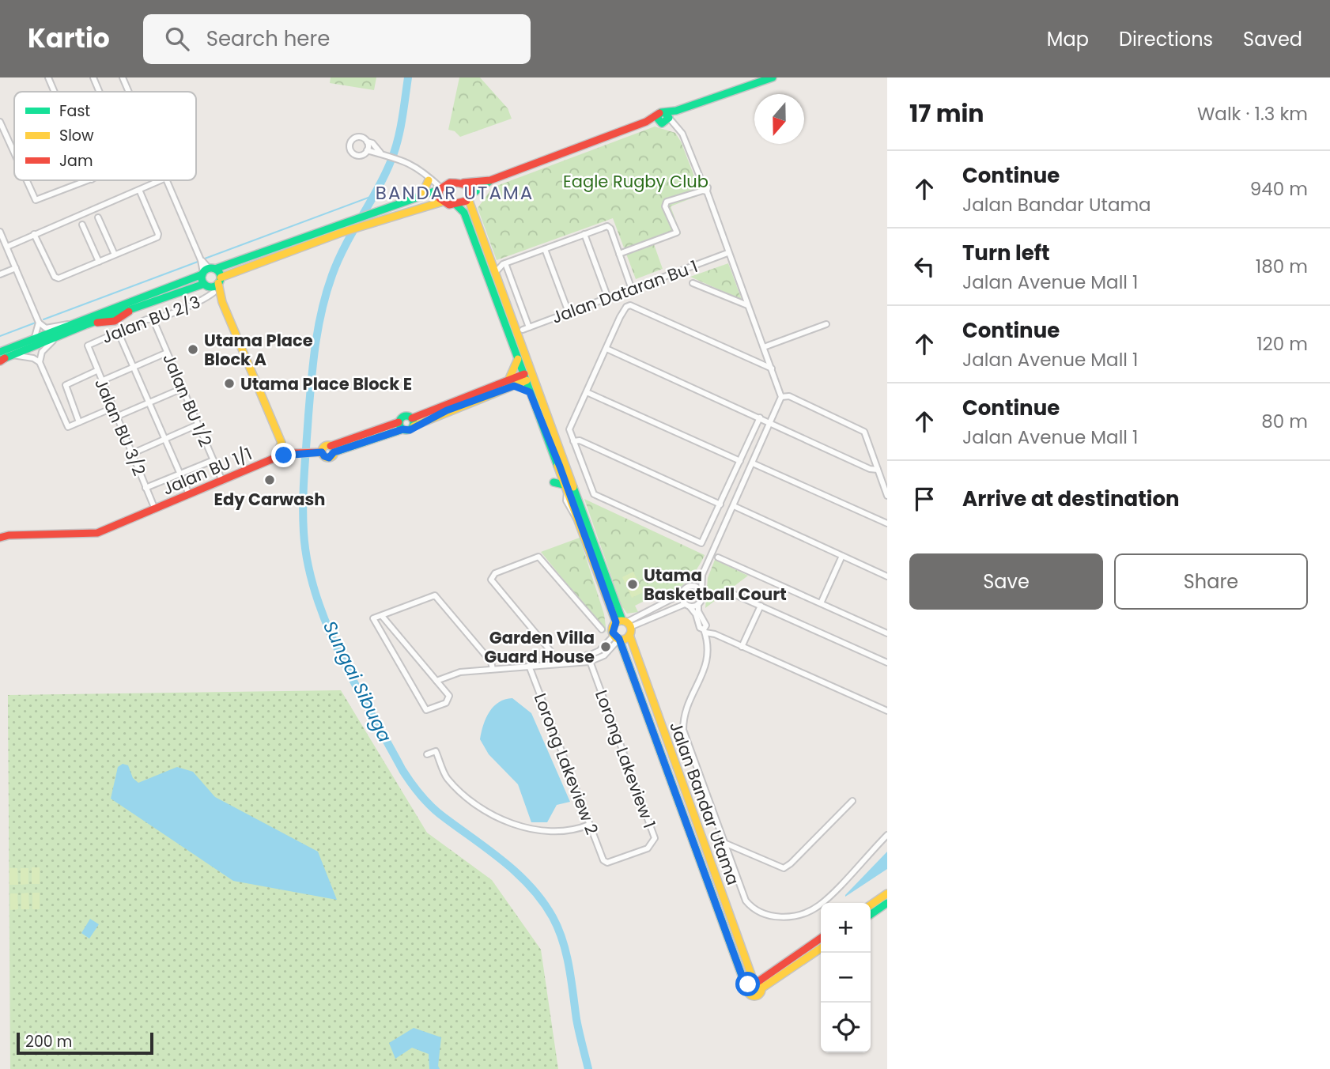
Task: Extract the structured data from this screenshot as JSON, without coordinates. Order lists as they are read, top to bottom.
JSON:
{
  "streets": {
    "street": [
      "Jalan Dataran Bu 1",
      "Jalan BU 2/3",
      "Jalan BU 1/2",
      "Jalan BU 3/2",
      "Jalan BU 1/1",
      "Lorong Lakeview 1",
      "Lorong Lakeview 2",
      "Jalan Bandar Utama"
    ]
  },
  "crossings": [
    ["Jalan BU 2/3", "Jalan BU 1/2"],
    ["Jalan BU 2/3", "Jalan BU 3/2"],
    ["Jalan BU 1/2", "Jalan BU 1/1"],
    ["Jalan BU 3/2", "Jalan BU 1/1"],
    ["Lorong Lakeview 1", "Lorong Lakeview 2"]
  ],
  "districts": ["BANDAR UTAMA"],
  "water": ["Sungai Sibuga"],
  "parks": ["Eagle Rugby Club"],
  "places": [
    "Utama Place Block A",
    "Utama Place Block E",
    "Edy Carwash",
    "Utama Basketball Court",
    "Garden Villa Guard House"
  ],
  "legend": ["Fast", "Slow", "Jam"],
  "scale_bar": "200 m",
  "north": "bottom",
  "page": {
    "header": "Kartio",
    "search": "Search here",
    "nav": ["Map", "Directions", "Saved"],
    "heading": ["17 min", "Walk · 1.3 km"],
    "list": [
      ["Continue", "Jalan Bandar Utama", "940 m"],
      ["Turn left", "Jalan Avenue Mall 1", "180 m"],
      ["Continue", "Jalan Avenue Mall 1", "120 m"],
      ["Continue", "Jalan Avenue Mall 1", "80 m"],
      "Arrive at destination"
    ],
    "buttons": ["Save", "Share"],
    "map_buttons": ["+", "−"],
    "scale": "200 m"
  }
}
